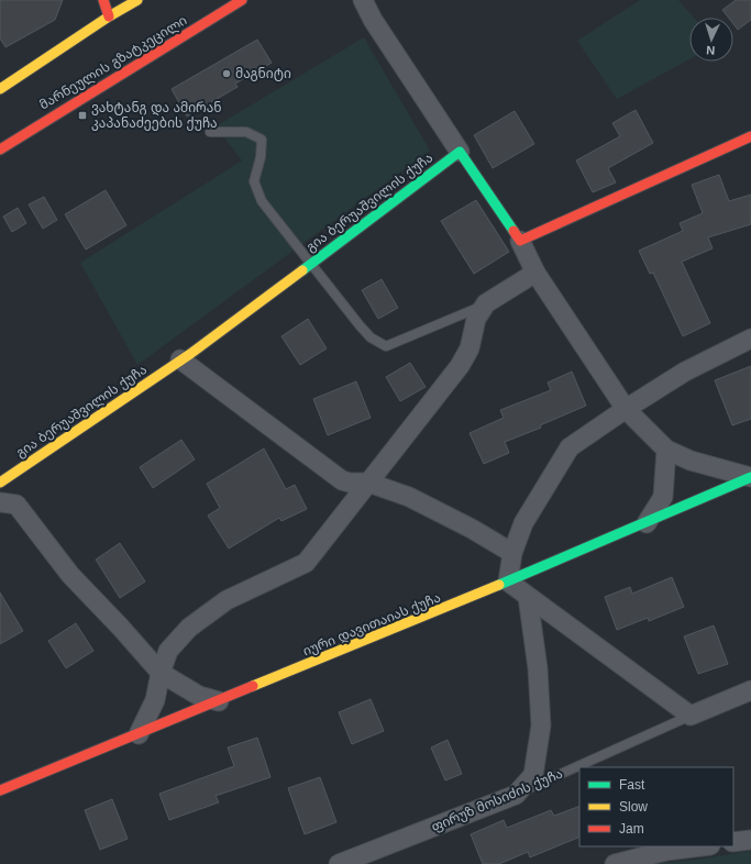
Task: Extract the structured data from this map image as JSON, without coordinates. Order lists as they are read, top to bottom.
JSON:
{
  "streets": {
    "main road": ["მარნეულის გზატკეცილი", "გია ბერუაშვილის ქუჩა", "იური დავითაიას ქუჩა"],
    "street": ["ფირუზ მოსიძის ქუჩა"]
  },
  "places": {
    "other": ["მაგნიტი"],
    "transit": ["ვახტანგ და ამირან კაპანაძეების ქუჩა"]
  },
  "legend": ["Fast", "Slow", "Jam"],
  "north": "bottom"
}
